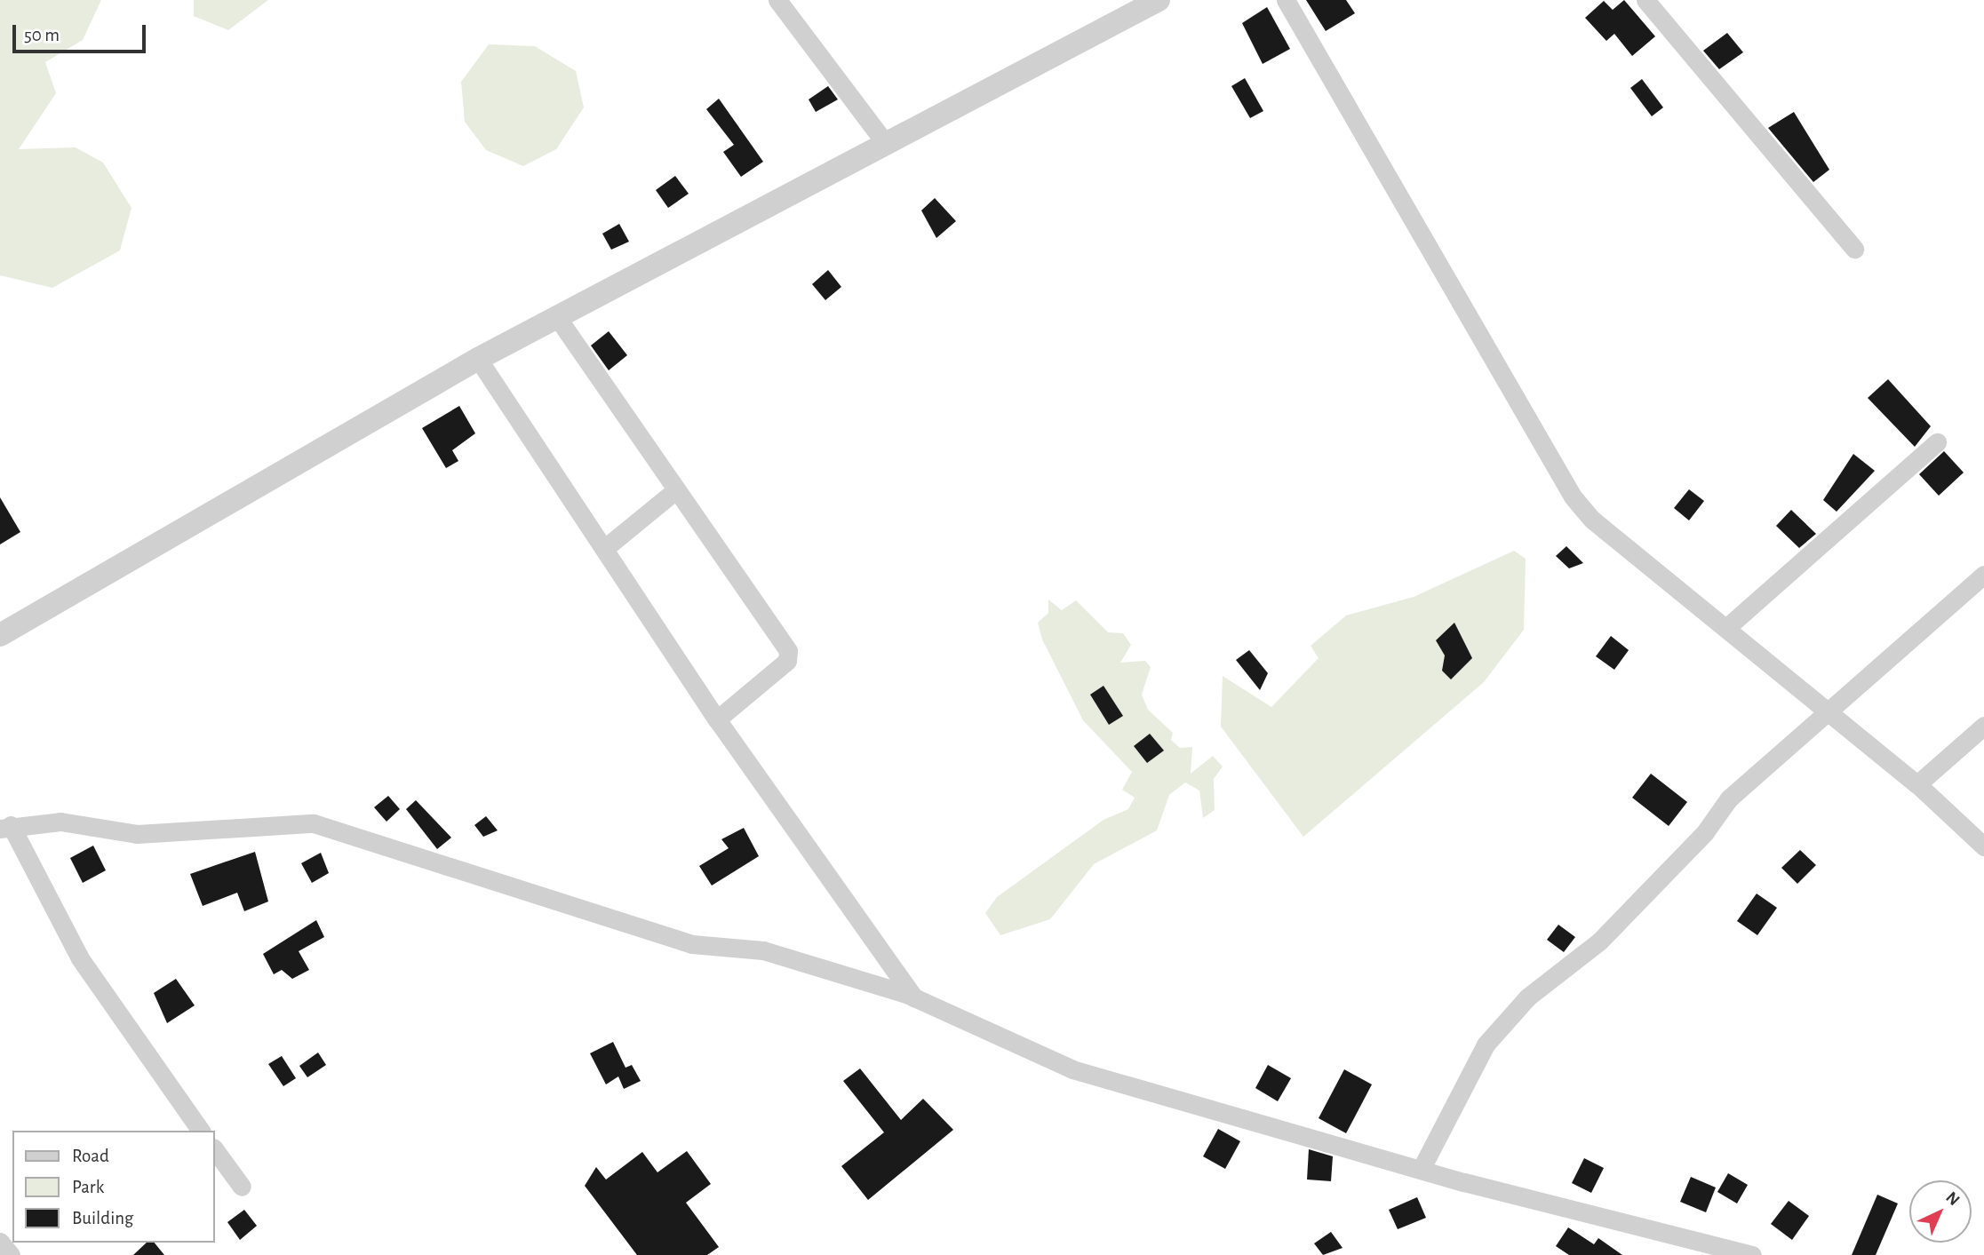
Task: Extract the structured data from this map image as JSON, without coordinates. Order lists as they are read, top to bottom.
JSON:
{
  "legend": ["Road", "Park", "Building"],
  "scale_bar": "50 m",
  "north": "top right"
}
